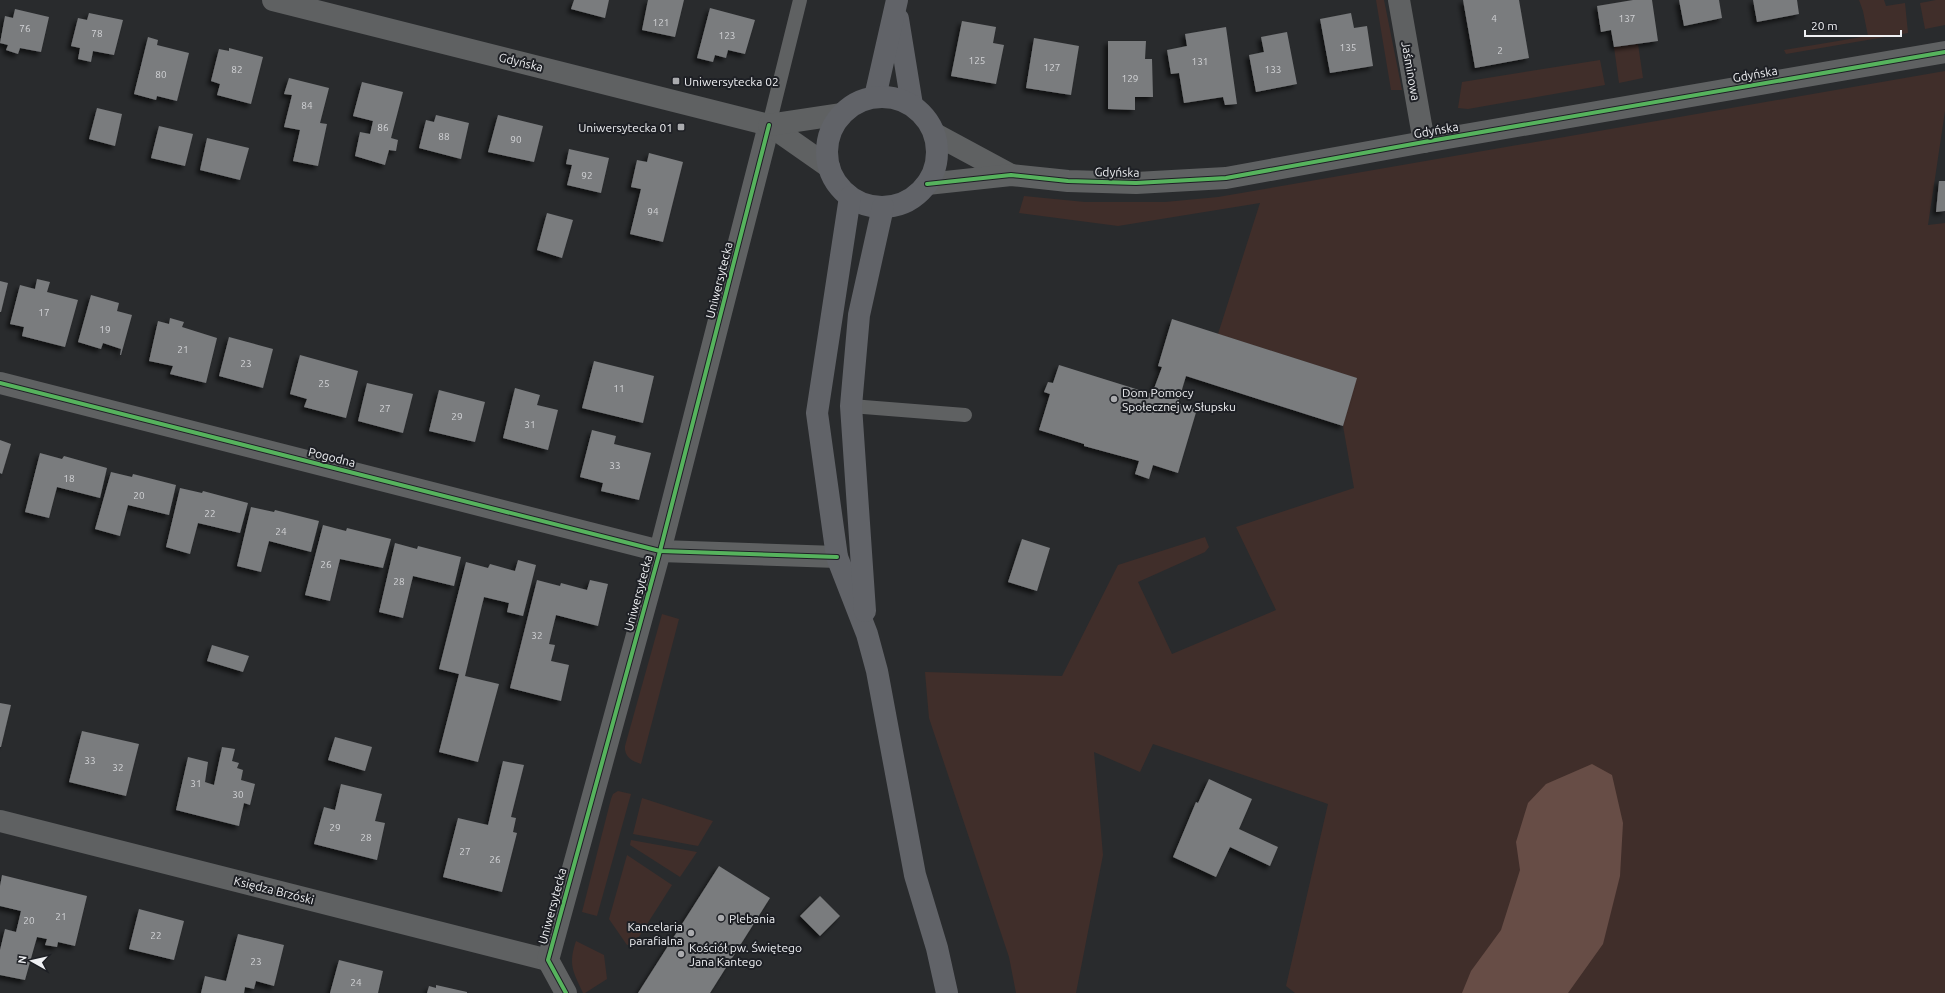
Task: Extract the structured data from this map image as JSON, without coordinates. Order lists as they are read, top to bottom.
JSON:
{
  "streets": {
    "street": [
      "Gdyńska",
      "Jaśminowa",
      "Uniwersytecka",
      "Pogodna",
      "Księdza Brzóski"
    ]
  },
  "crossings": [
    ["Gdyńska", "Jaśminowa"],
    ["Gdyńska", "Uniwersytecka"],
    ["Uniwersytecka", "Pogodna"],
    ["Uniwersytecka", "Księdza Brzóski"]
  ],
  "places": {
    "transit": ["Uniwersytecka 02", "Uniwersytecka 01"],
    "other": [
      "Dom Pomocy Społecznej w Słupsku",
      "Plebania",
      "Kancelaria parafialna",
      "Kościół pw. Świętego Jana Kantego"
    ]
  },
  "house_numbers": [
    "4",
    "137",
    "121",
    "76",
    "78",
    "123",
    "135",
    "2",
    "125",
    "131",
    "127",
    "82",
    "133",
    "80",
    "129",
    "84",
    "86",
    "88",
    "90",
    "92",
    "94",
    "17",
    "19",
    "21",
    "23",
    "25",
    "11",
    "27",
    "29",
    "31",
    "33",
    "18",
    "20",
    "22",
    "24",
    "26",
    "28",
    "32",
    "33",
    "32",
    "31",
    "30",
    "29",
    "28",
    "27",
    "26",
    "21",
    "20",
    "22",
    "23",
    "24"
  ],
  "scale_bar": "20 m",
  "north": "left"
}
